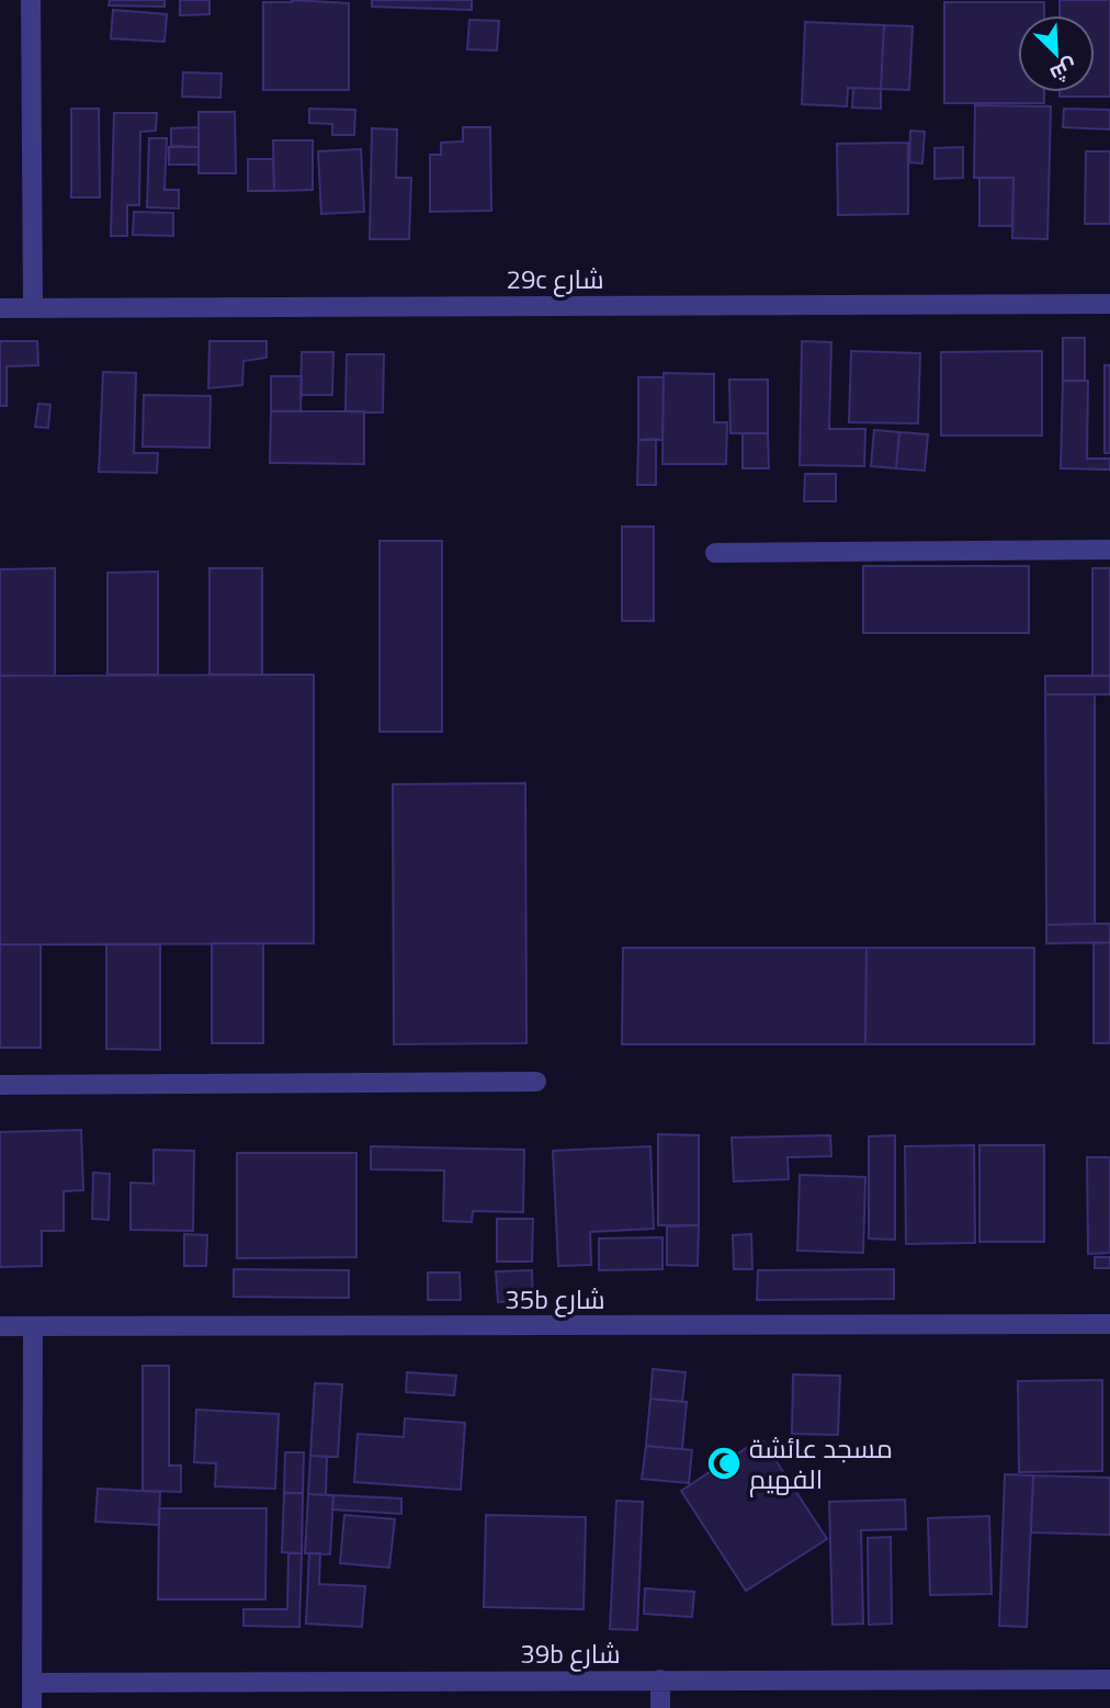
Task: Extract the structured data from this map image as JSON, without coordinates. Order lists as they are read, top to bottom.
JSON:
{
  "streets": {
    "street": ["29c شارع", "35b شارع", "39b شارع"]
  },
  "places": {
    "mosque": ["مسجد عائشة الفهيم"]
  },
  "north": "bottom right"
}
